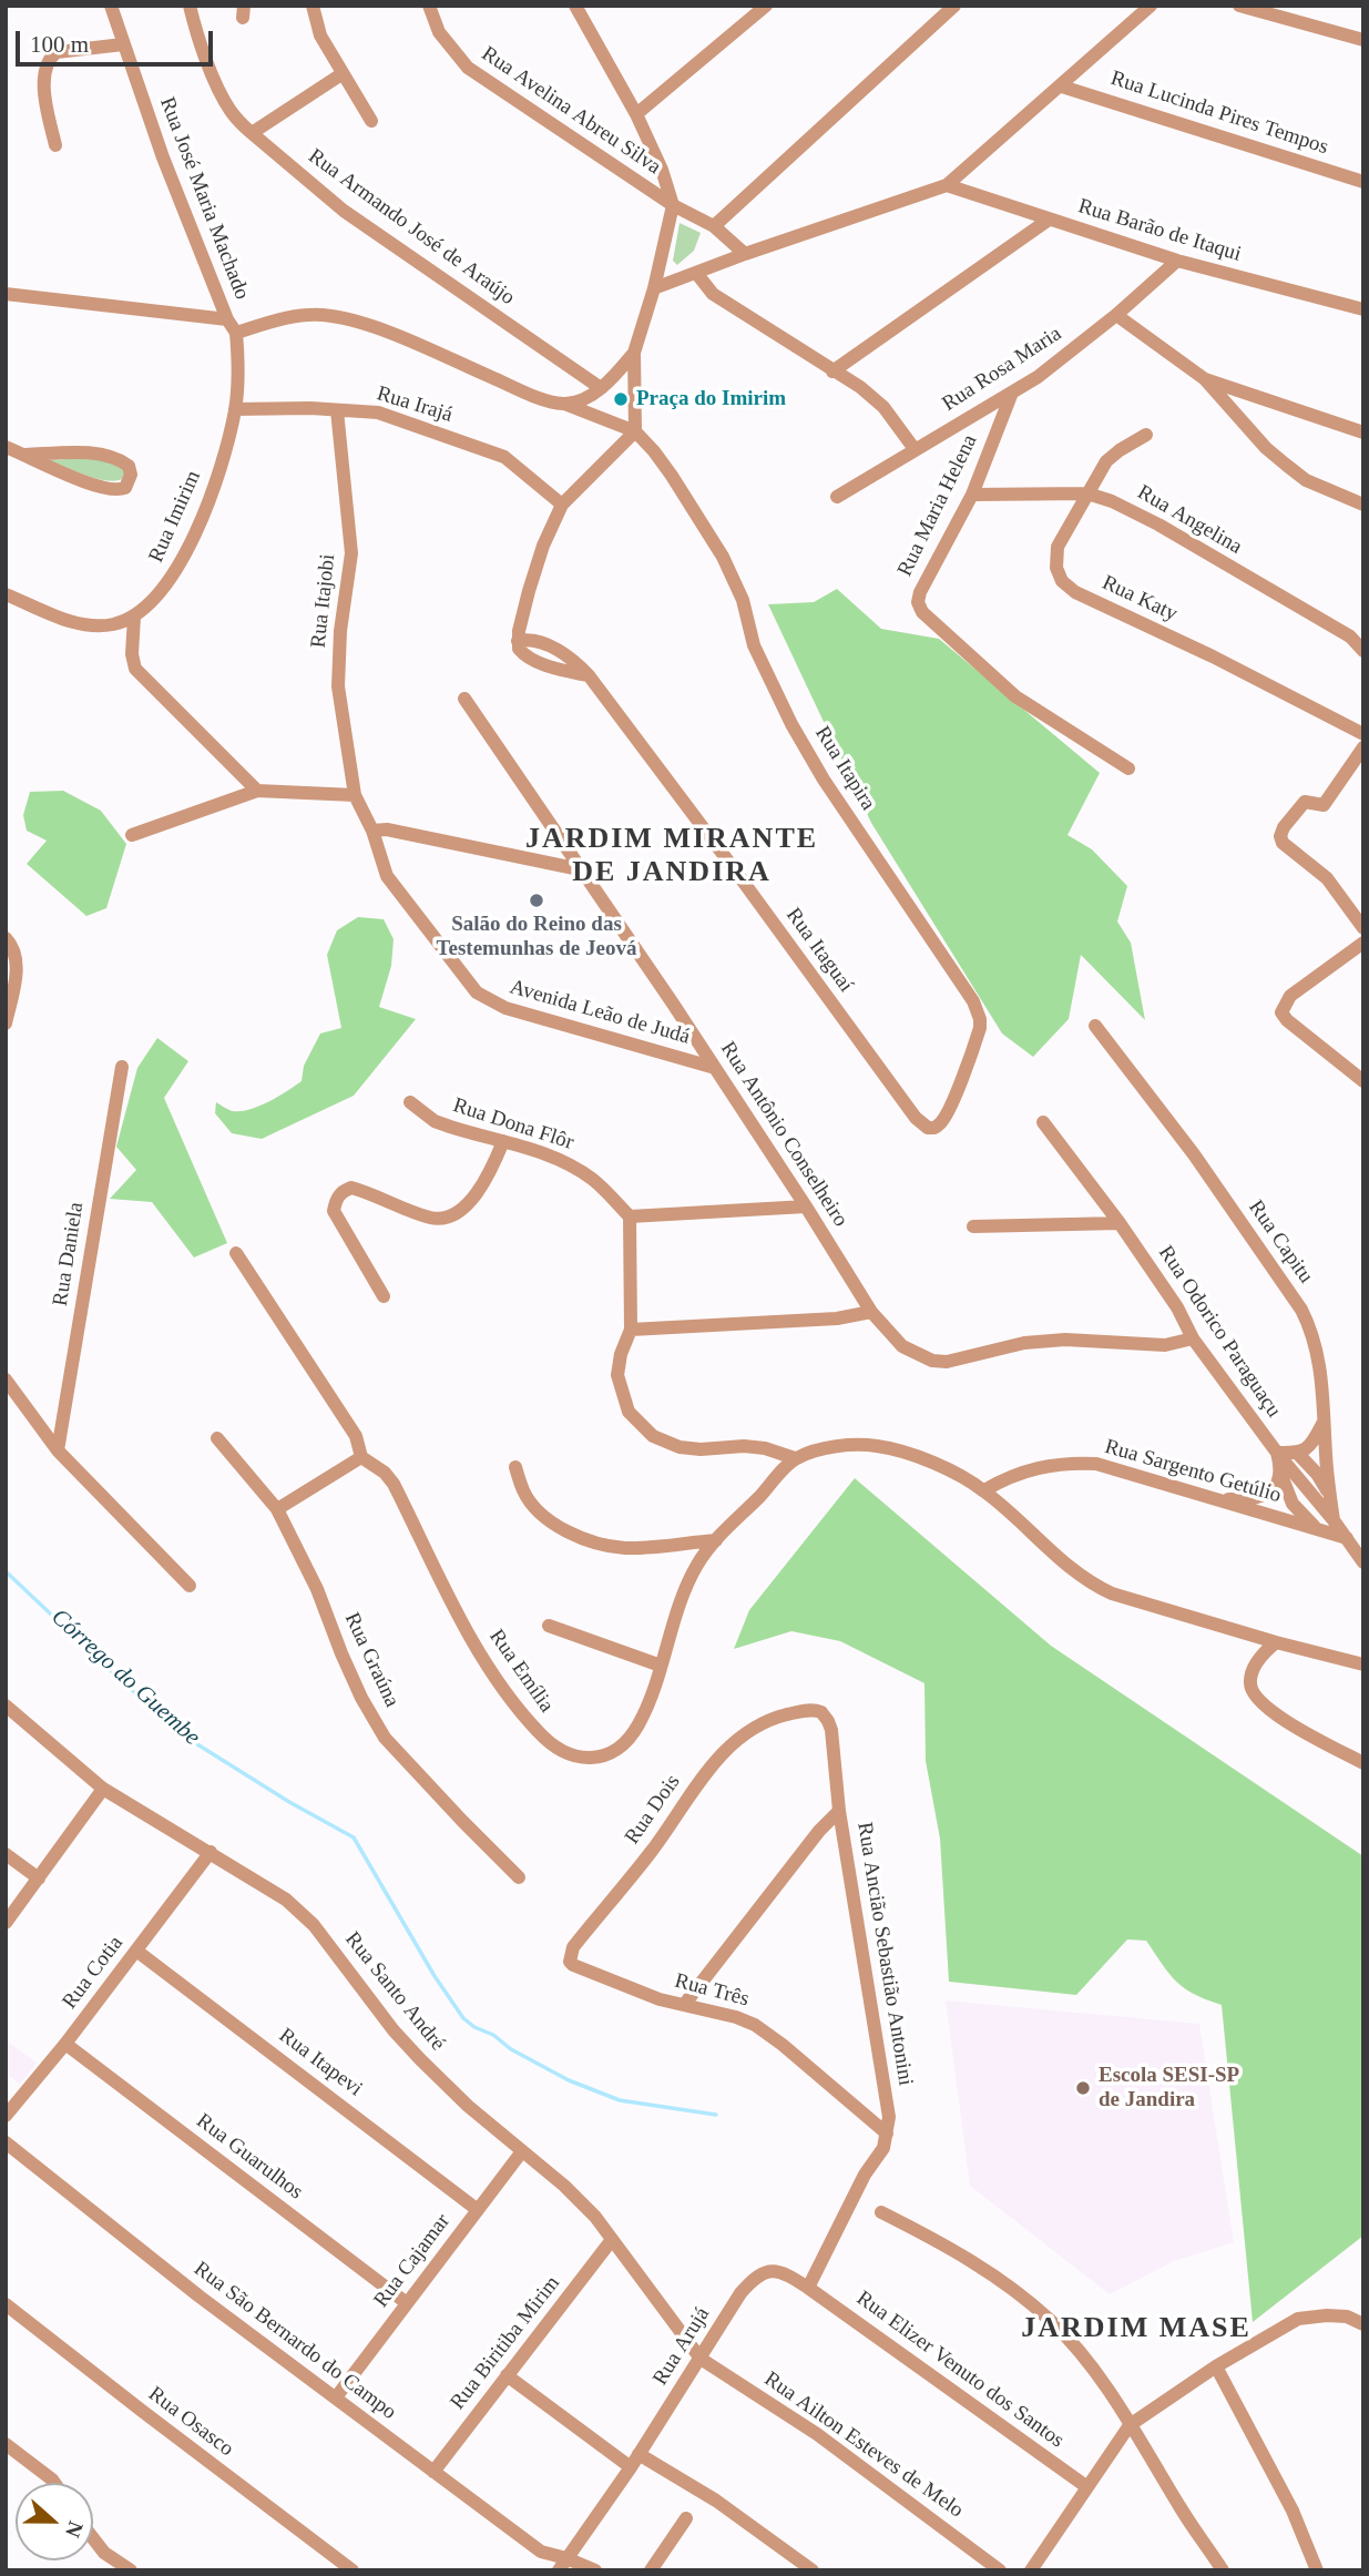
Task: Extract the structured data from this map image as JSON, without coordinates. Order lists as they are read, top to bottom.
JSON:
{
  "streets": {
    "street": [
      "Rua Avelina Abreu Silva",
      "Rua Lucinda Pires Tempos",
      "Rua José Maria Machado",
      "Rua Armando José de Araújo",
      "Rua Barão de Itaqui",
      "Rua Rosa Maria",
      "Rua Irajá",
      "Rua Maria Helena",
      "Rua Imirim",
      "Rua Angelina",
      "Rua Katy",
      "Rua Itajobi",
      "Rua Itapira",
      "Rua Itaguaí",
      "Avenida Leão de Judá",
      "Rua Dona Flôr",
      "Rua Antônio Conselheiro",
      "Rua Capitu",
      "Rua Daniela",
      "Rua Odorico Paraguaçu",
      "Rua Sargento Getúlio",
      "Rua Graúna",
      "Rua Emília",
      "Rua Dois",
      "Rua Ancião Sebastião Antonini",
      "Rua Cotia",
      "Rua Três",
      "Rua Santo André",
      "Rua Itapevi",
      "Rua Guarulhos",
      "Rua Cajamar",
      "Rua São Bernardo do Campo",
      "Rua Biritiba Mirim",
      "Rua Arujá",
      "Rua Elizer Venuto dos Santos",
      "Rua Osasco",
      "Rua Ailton Esteves de Melo"
    ]
  },
  "crossings": [
    ["Rua Barão de Itaqui", "Rua Rosa Maria"],
    ["Rua Rosa Maria", "Rua Maria Helena"],
    ["Rua Irajá", "Rua Imirim"],
    ["Rua Irajá", "Rua Itajobi"],
    ["Rua Irajá", "Rua Itaguaí"],
    ["Rua Maria Helena", "Rua Angelina"],
    ["Rua Angelina", "Rua Katy"],
    ["Rua Itajobi", "Avenida Leão de Judá"],
    ["Rua Itapira", "Rua Itaguaí"],
    ["Avenida Leão de Judá", "Rua Antônio Conselheiro"],
    ["Rua Antônio Conselheiro", "Rua Odorico Paraguaçu"],
    ["Rua Capitu", "Rua Odorico Paraguaçu"],
    ["Rua Odorico Paraguaçu", "Rua Sargento Getúlio"],
    ["Rua Dois", "Rua Ancião Sebastião Antonini"],
    ["Rua Dois", "Rua Três"],
    ["Rua Ancião Sebastião Antonini", "Rua Três"],
    ["Rua Ancião Sebastião Antonini", "Rua Arujá"],
    ["Rua Ancião Sebastião Antonini", "Rua Elizer Venuto dos Santos"],
    ["Rua Cotia", "Rua Santo André"],
    ["Rua Cotia", "Rua Itapevi"],
    ["Rua Cotia", "Rua Guarulhos"],
    ["Rua Santo André", "Rua Cajamar"],
    ["Rua Santo André", "Rua Biritiba Mirim"],
    ["Rua Santo André", "Rua Arujá"],
    ["Rua Santo André", "Rua Ailton Esteves de Melo"],
    ["Rua Itapevi", "Rua Cajamar"],
    ["Rua Guarulhos", "Rua Cajamar"],
    ["Rua Cajamar", "Rua São Bernardo do Campo"],
    ["Rua São Bernardo do Campo", "Rua Biritiba Mirim"],
    ["Rua São Bernardo do Campo", "Rua Arujá"],
    ["Rua Arujá", "Rua Elizer Venuto dos Santos"],
    ["Rua Arujá", "Rua Ailton Esteves de Melo"]
  ],
  "districts": ["JARDIM MIRANTE DE JANDIRA", "JARDIM MASE"],
  "water": ["Córrego do Guembe"],
  "places": ["Praça do Imirim", "Salão do Reino das Testemunhas de Jeová", "Escola SESI-SP de Jandira"],
  "scale_bar": "100 m",
  "north": "right"
}
